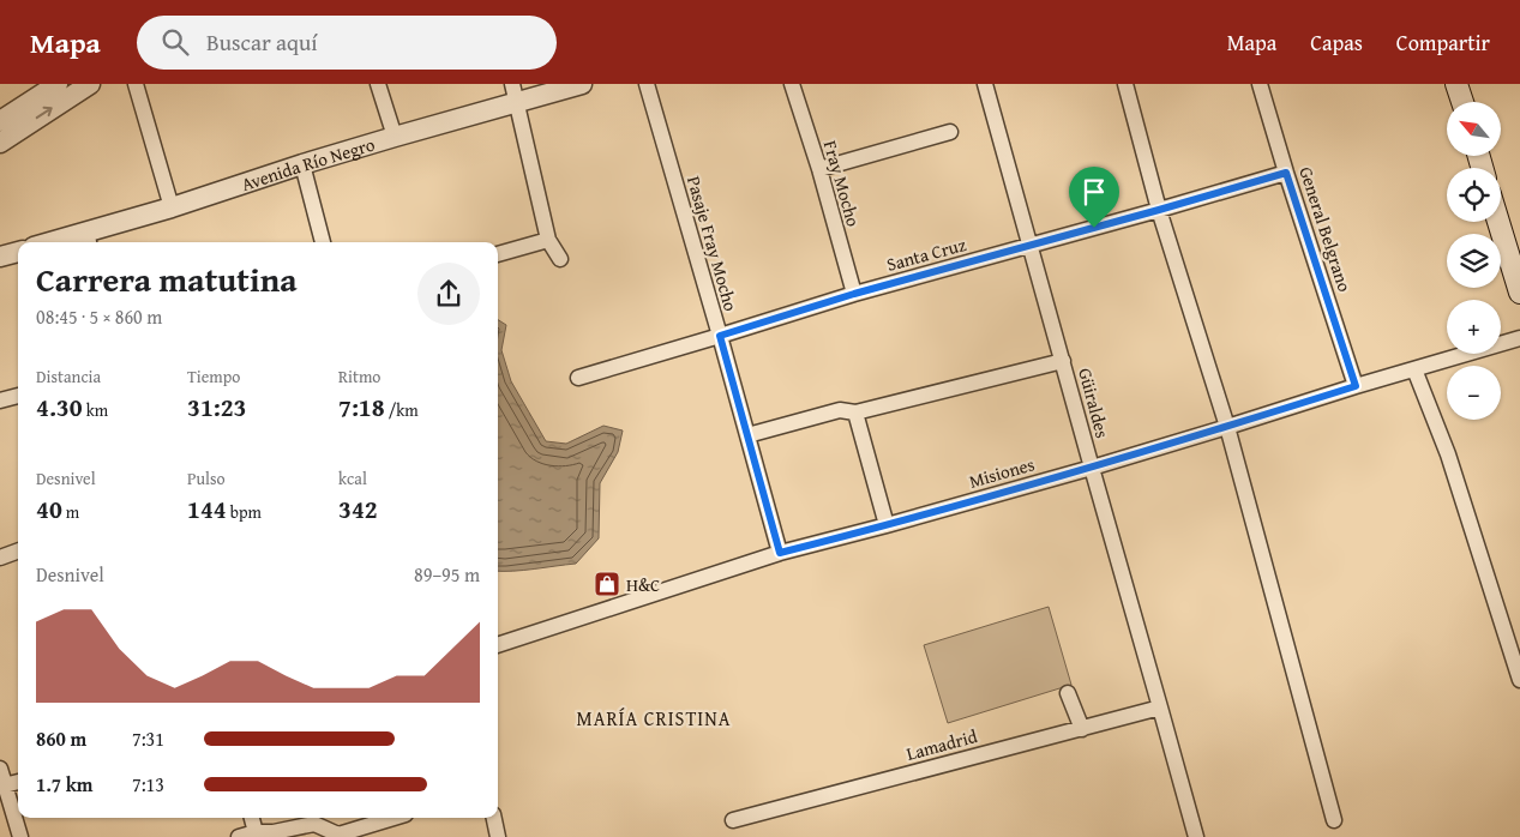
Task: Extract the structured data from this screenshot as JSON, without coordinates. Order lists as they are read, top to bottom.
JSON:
{
  "streets": {
    "street": [
      "Avenida Río Negro",
      "Fray Mocho",
      "General Belgrano",
      "Pasaje Fray Mocho",
      "Santa Cruz",
      "Güiraldes",
      "Misiones",
      "Lamadrid"
    ]
  },
  "crossings": [
    ["Fray Mocho", "Santa Cruz"],
    ["General Belgrano", "Santa Cruz"],
    ["General Belgrano", "Misiones"],
    ["Pasaje Fray Mocho", "Santa Cruz"],
    ["Pasaje Fray Mocho", "Misiones"],
    ["Santa Cruz", "Güiraldes"],
    ["Güiraldes", "Misiones"],
    ["Güiraldes", "Lamadrid"]
  ],
  "districts": ["MARÍA CRISTINA"],
  "places": {
    "shop": ["H&C"]
  },
  "north": "top left",
  "page": {
    "header": "Mapa",
    "search": "Buscar aquí",
    "nav": ["Mapa", "Capas", "Compartir"],
    "map_buttons": ["+", "−"],
    "heading": ["Carrera matutina", "08:45 · 5 × 860 m"],
    "stats": [
      ["Distancia", "4.30 km"],
      ["Tiempo", "31:23"],
      ["Ritmo", "7:18 /km"],
      ["Desnivel", "40 m"],
      ["Pulso", "144 bpm"],
      ["kcal", "342"]
    ],
    "chart": ["Desnivel", "89–95 m"],
    "list": [
      {
        "name": "860 m",
        "note": "7:31"
      },
      {
        "name": "1.7 km",
        "note": "7:13"
      }
    ]
  }
}
